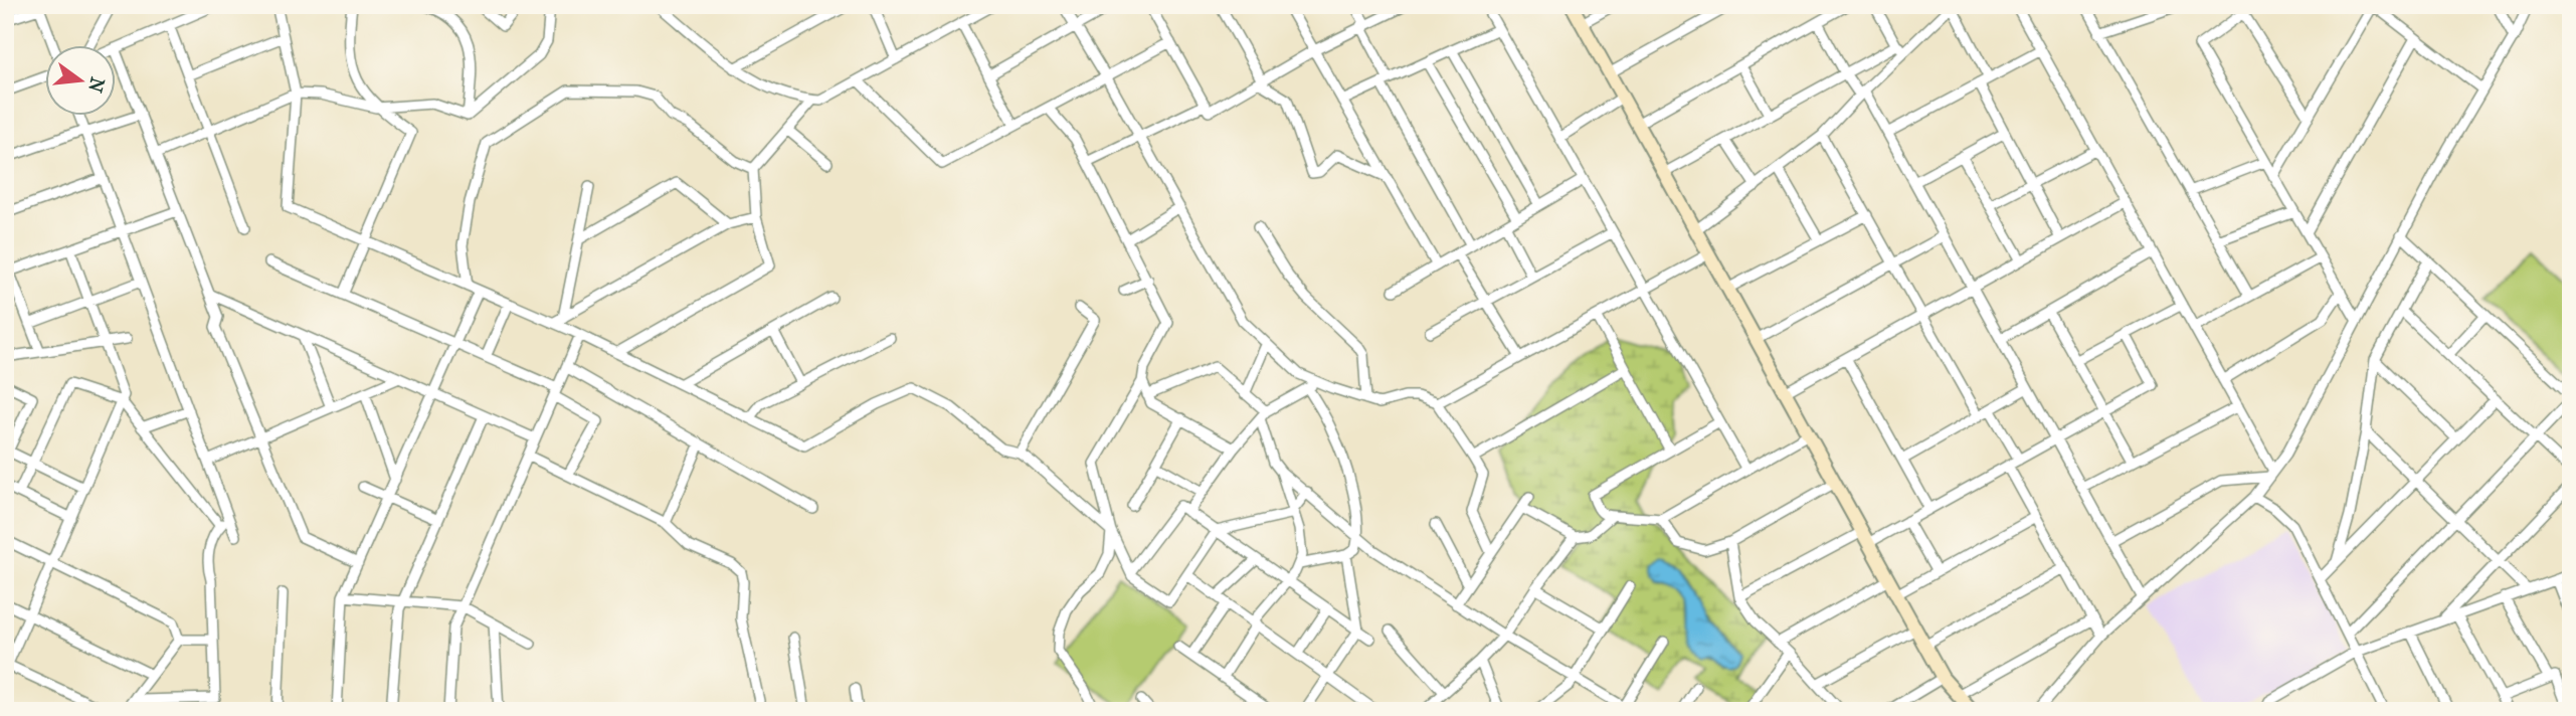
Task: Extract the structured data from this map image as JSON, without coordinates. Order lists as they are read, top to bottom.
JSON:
{
  "north": "right"
}
